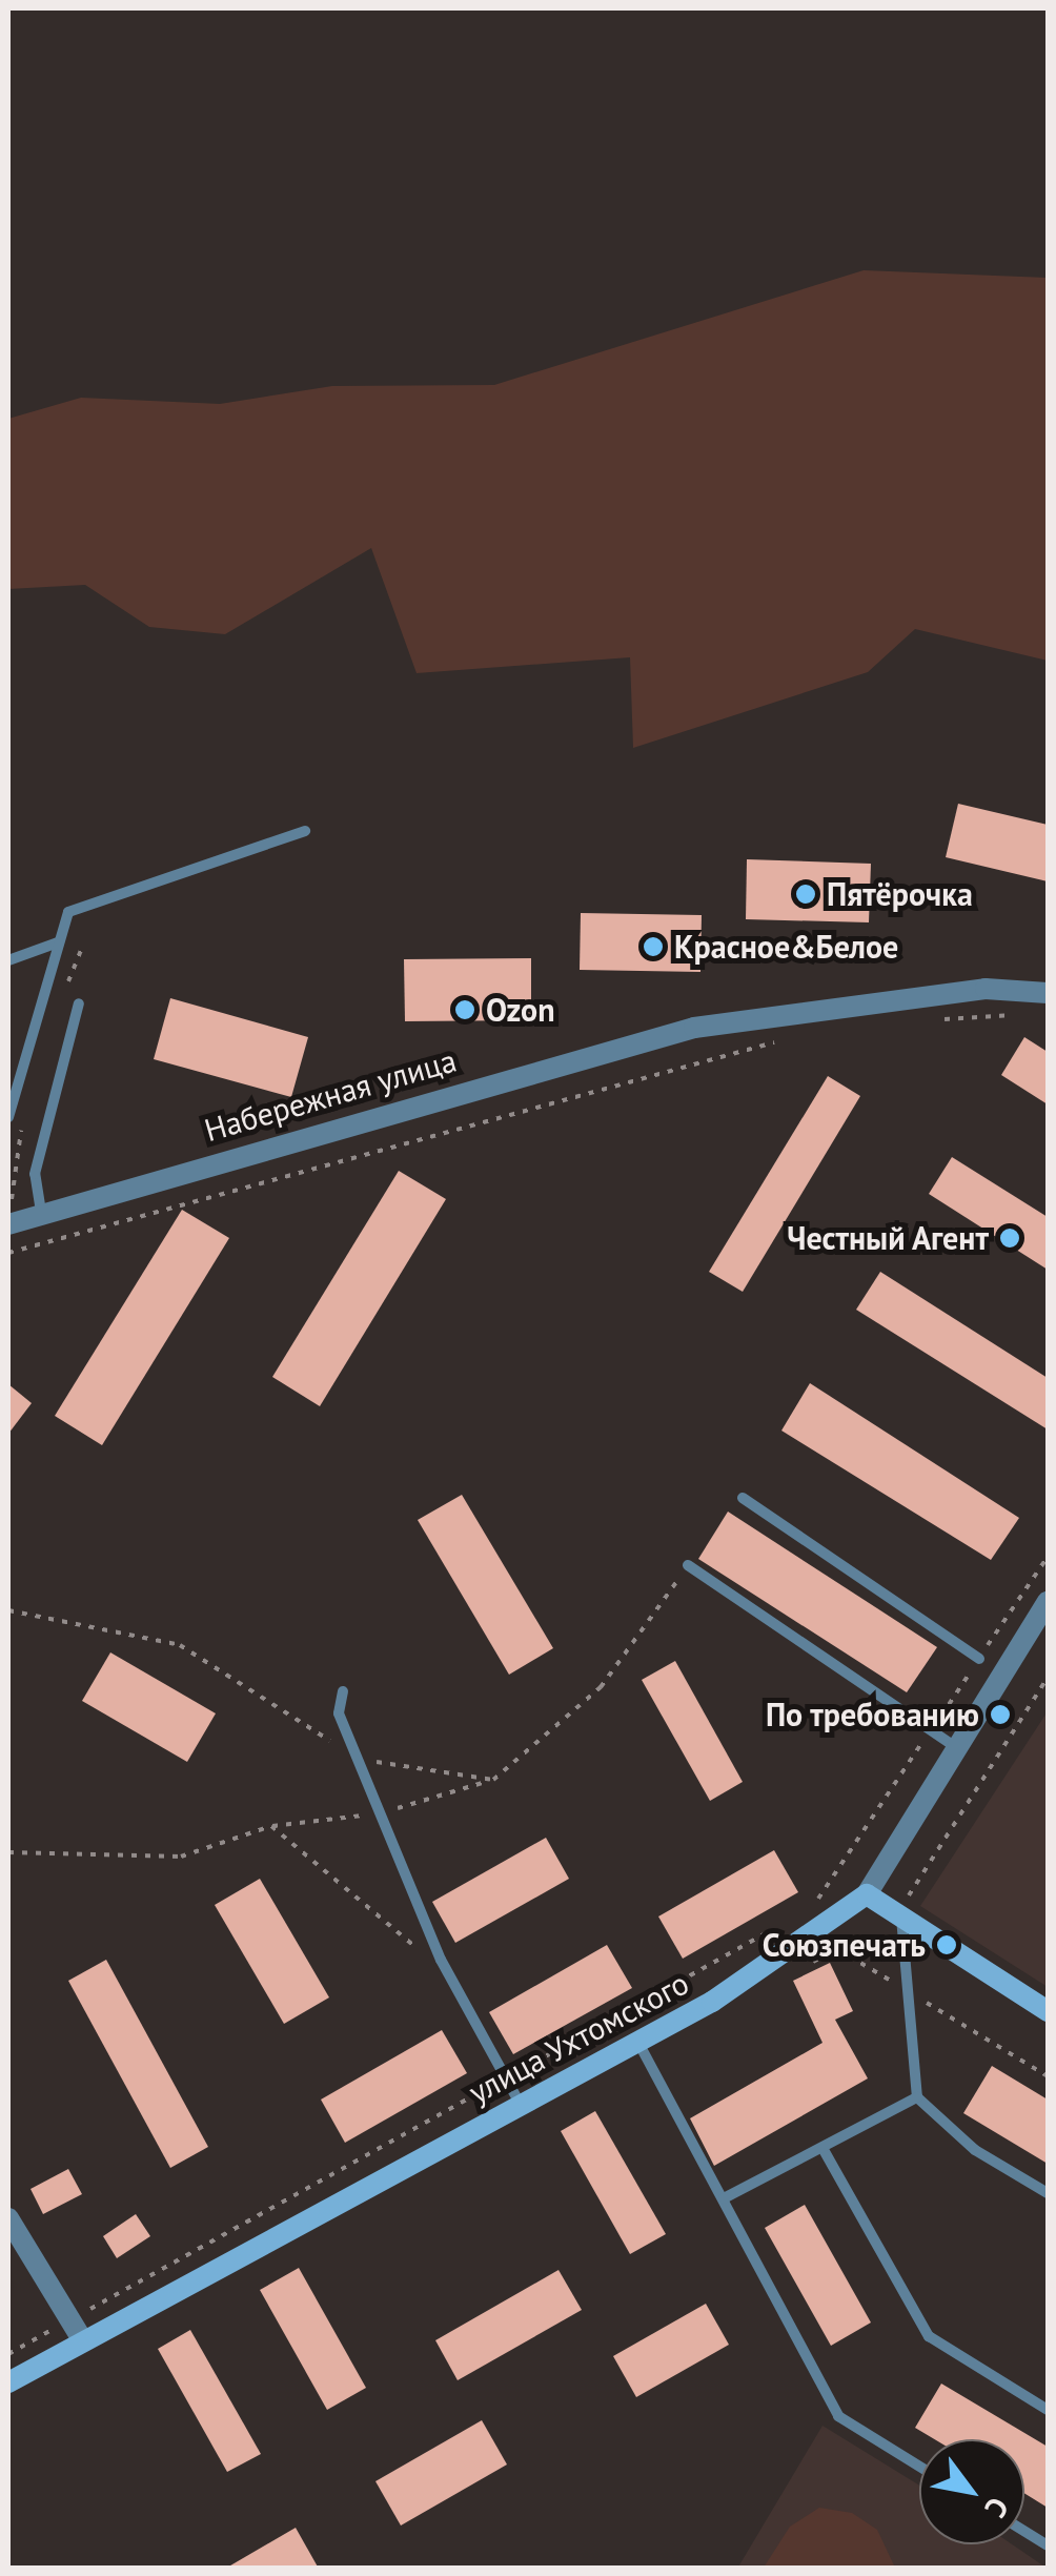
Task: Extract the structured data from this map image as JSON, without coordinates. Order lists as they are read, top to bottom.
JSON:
{
  "streets": {
    "street": ["Набережная улица", "улица Ухтомского"]
  },
  "places": [
    "Пятёрочка",
    "Красное&Белое",
    "Ozon",
    "Честный Агент",
    "По требованию",
    "Союзпечать"
  ],
  "north": "bottom right"
}
